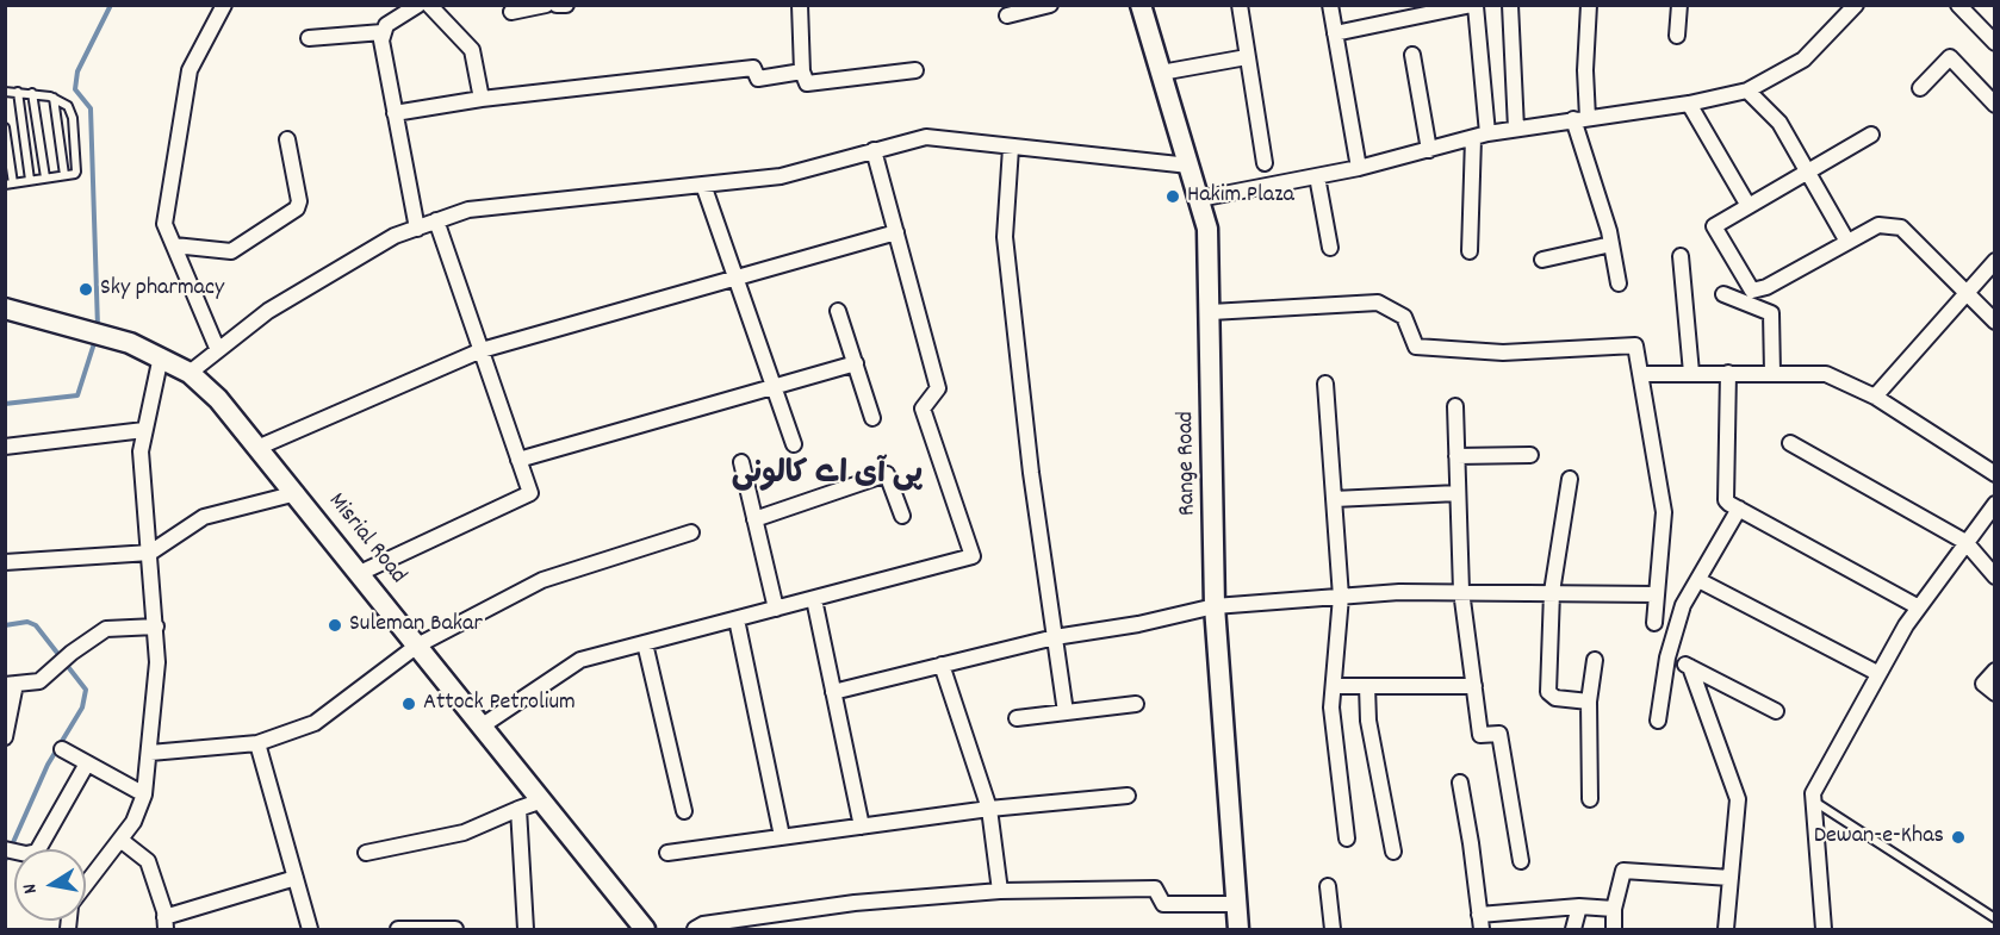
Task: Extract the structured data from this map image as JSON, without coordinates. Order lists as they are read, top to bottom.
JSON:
{
  "streets": {
    "main road": ["Range Road", "Misrial Road"]
  },
  "districts": ["پی آی اے کالونی"],
  "places": [
    "Hakim Plaza",
    "Sky pharmacy",
    "Suleman Bakar",
    "Attock Petrolium",
    "Dewan-e-Khas"
  ],
  "north": "left"
}
